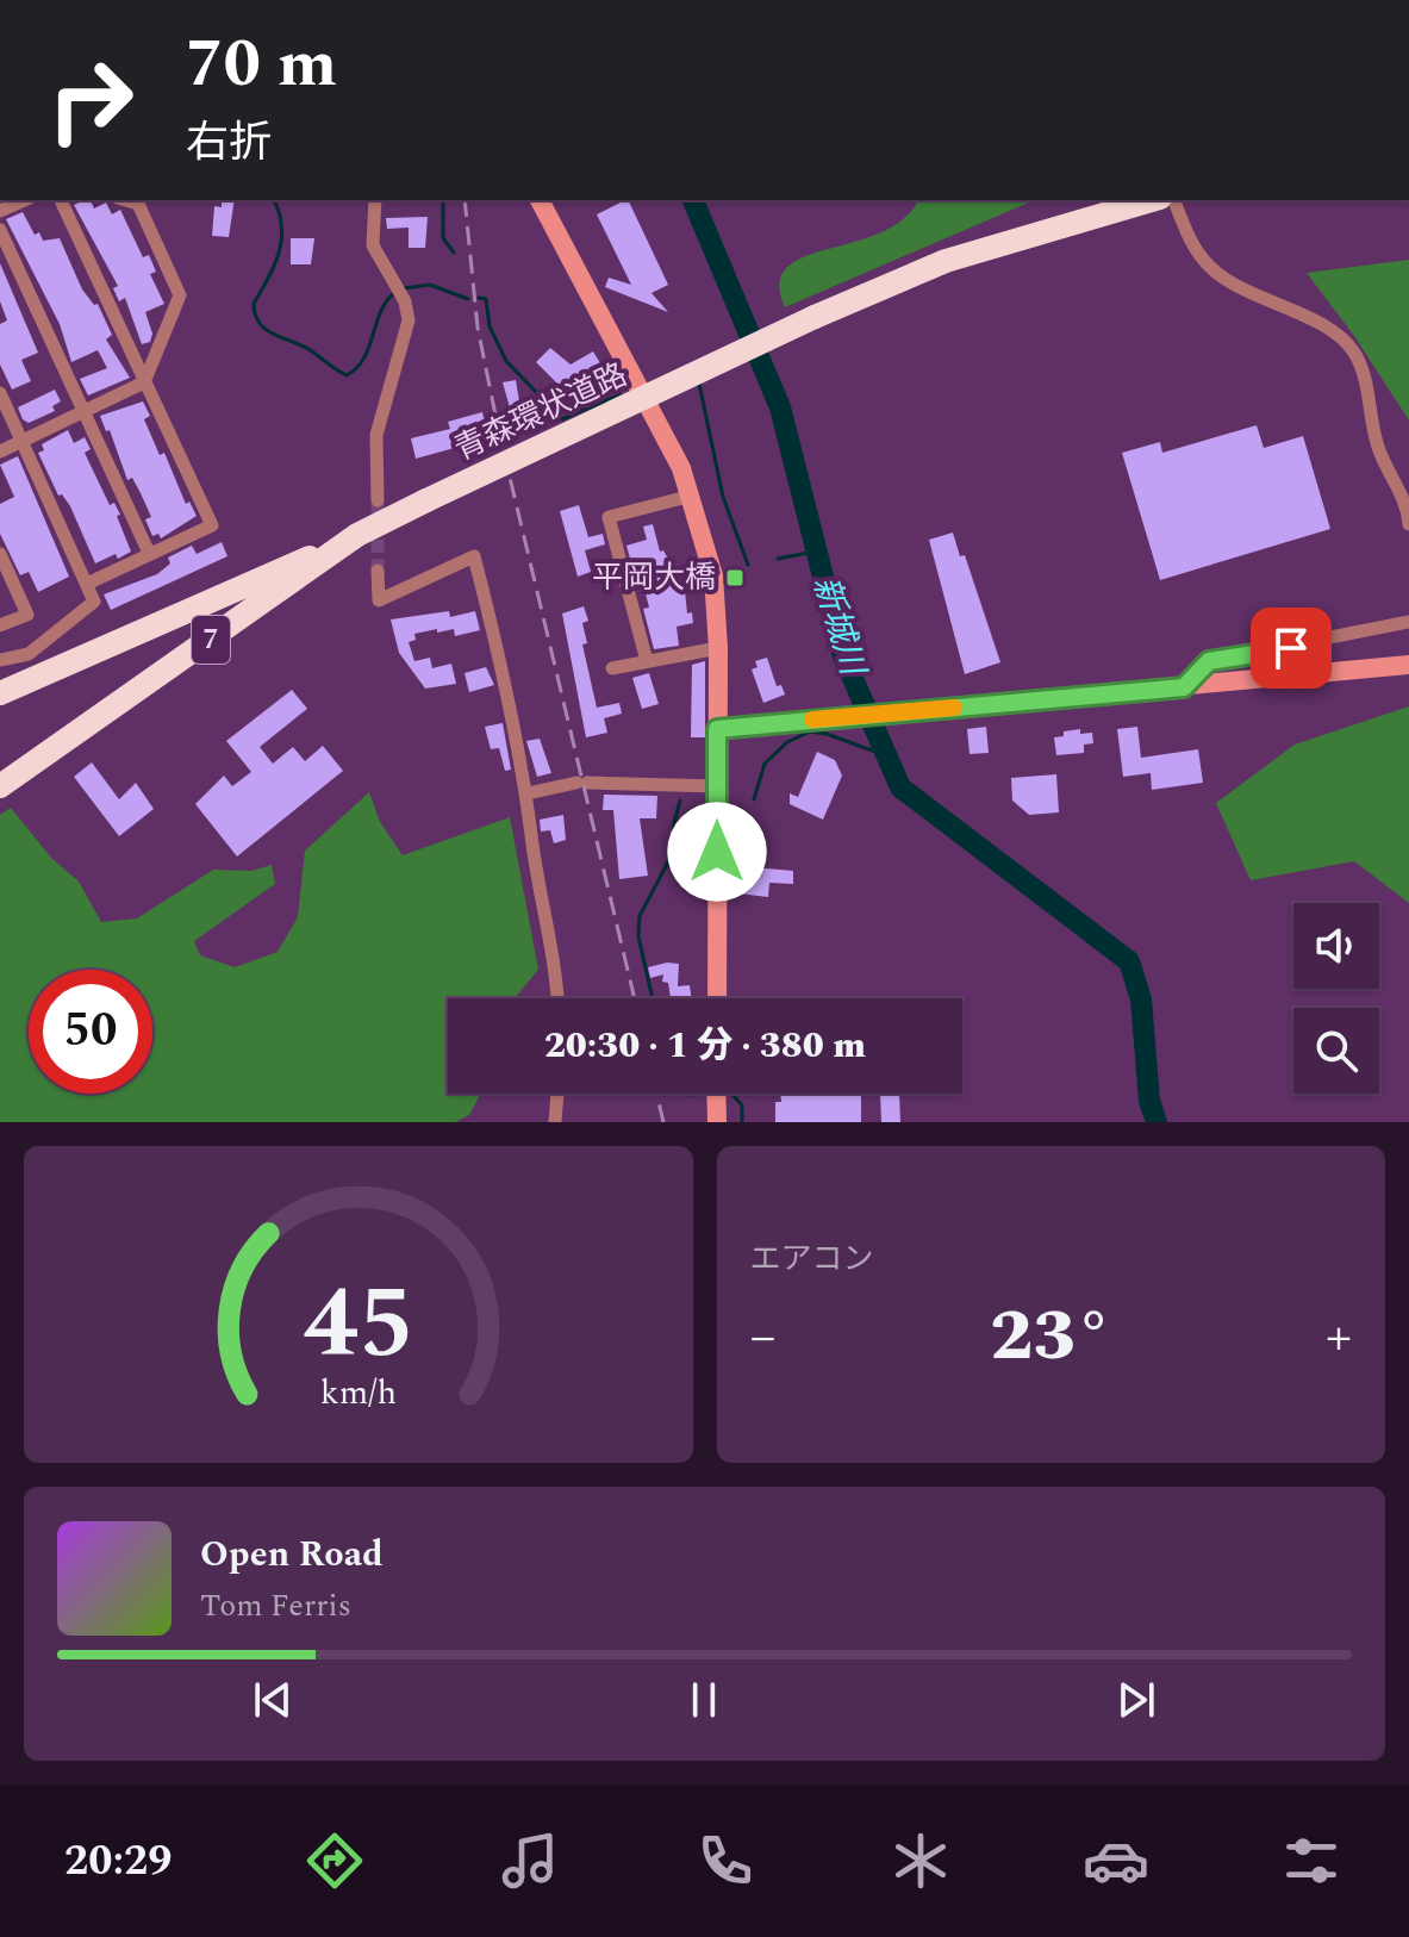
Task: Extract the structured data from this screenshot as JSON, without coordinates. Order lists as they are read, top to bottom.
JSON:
{
  "streets": {
    "highway": ["青森環状道路", "7"]
  },
  "water": ["新城川"],
  "places": {
    "transit": ["平岡大橋"]
  },
  "page": {
    "turn": ["70 m", "右折"],
    "limit": "50",
    "trip": "20:30 · 1 分 · 380 m",
    "tile": "エアコン",
    "heat": ["−", "23°", "+"],
    "song": ["Open Road", "Tom Ferris"],
    "tabs": "20:29",
    "gauge": ["45", "km/h"]
  }
}
